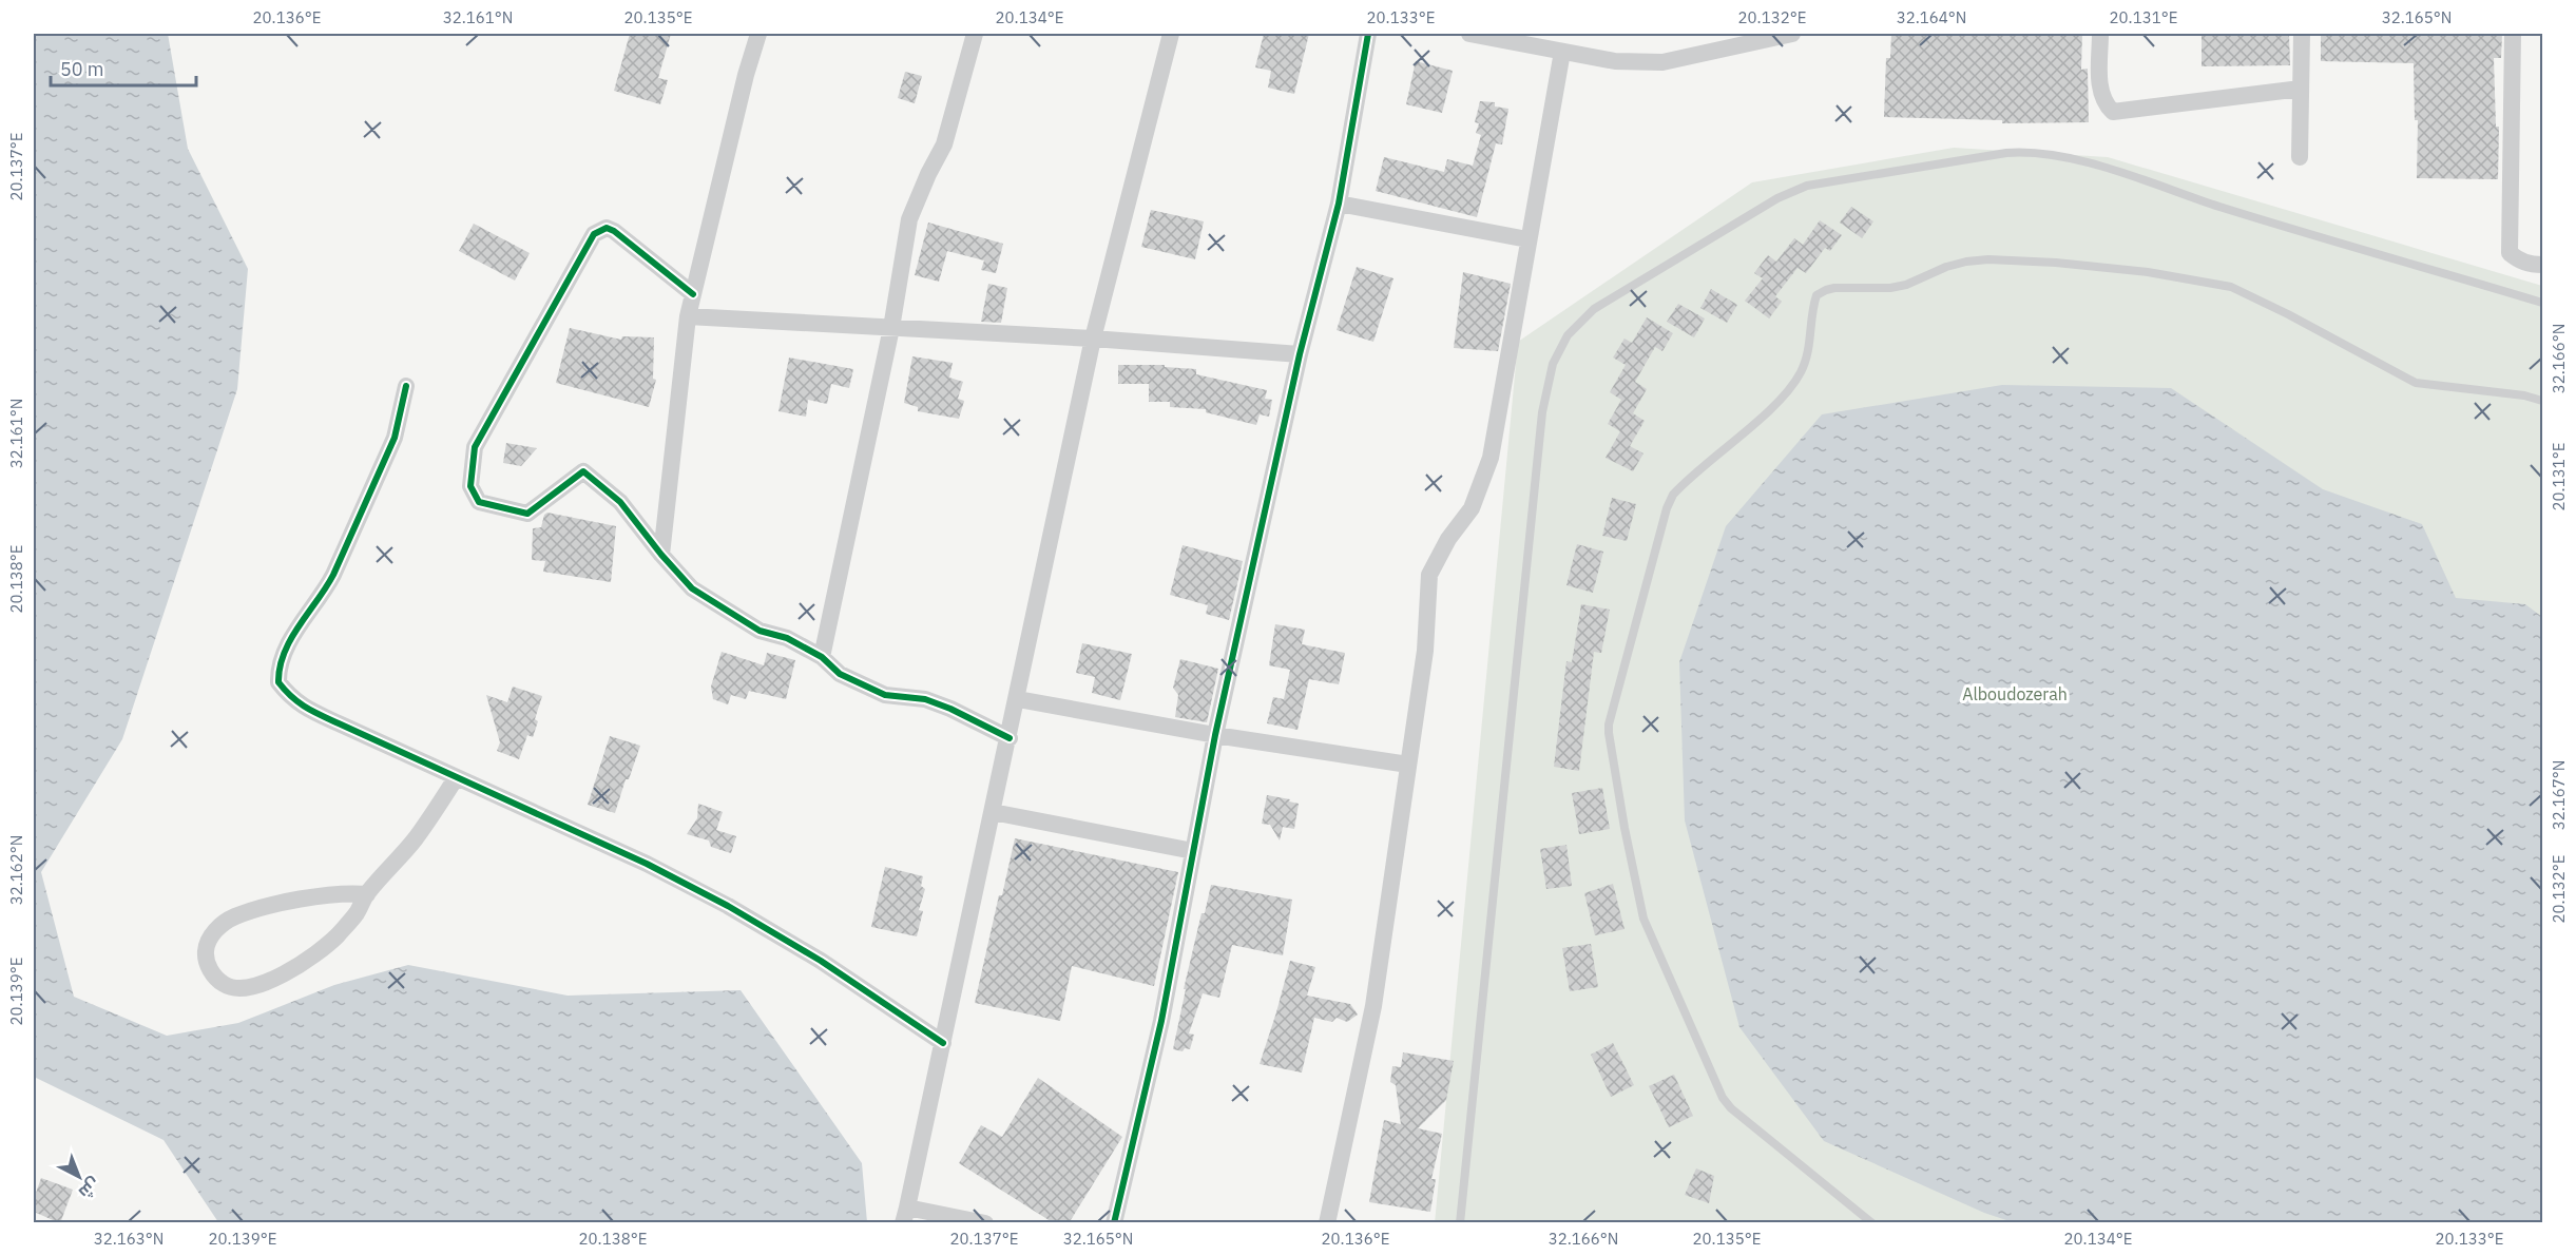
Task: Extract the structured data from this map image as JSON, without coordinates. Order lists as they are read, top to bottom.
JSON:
{
  "parks": ["Alboudozerah"],
  "scale_bar": "50 m",
  "north": "bottom right",
  "coordinates": [
    "20.136°E",
    "32.161°N",
    "20.135°E",
    "20.134°E",
    "20.133°E",
    "20.132°E",
    "32.164°N",
    "20.131°E",
    "32.165°N",
    "20.137°E",
    "32.166°N",
    "20.138°E",
    "32.167°N",
    "32.162°N",
    "20.139°E",
    "32.163°N"
  ]
}
